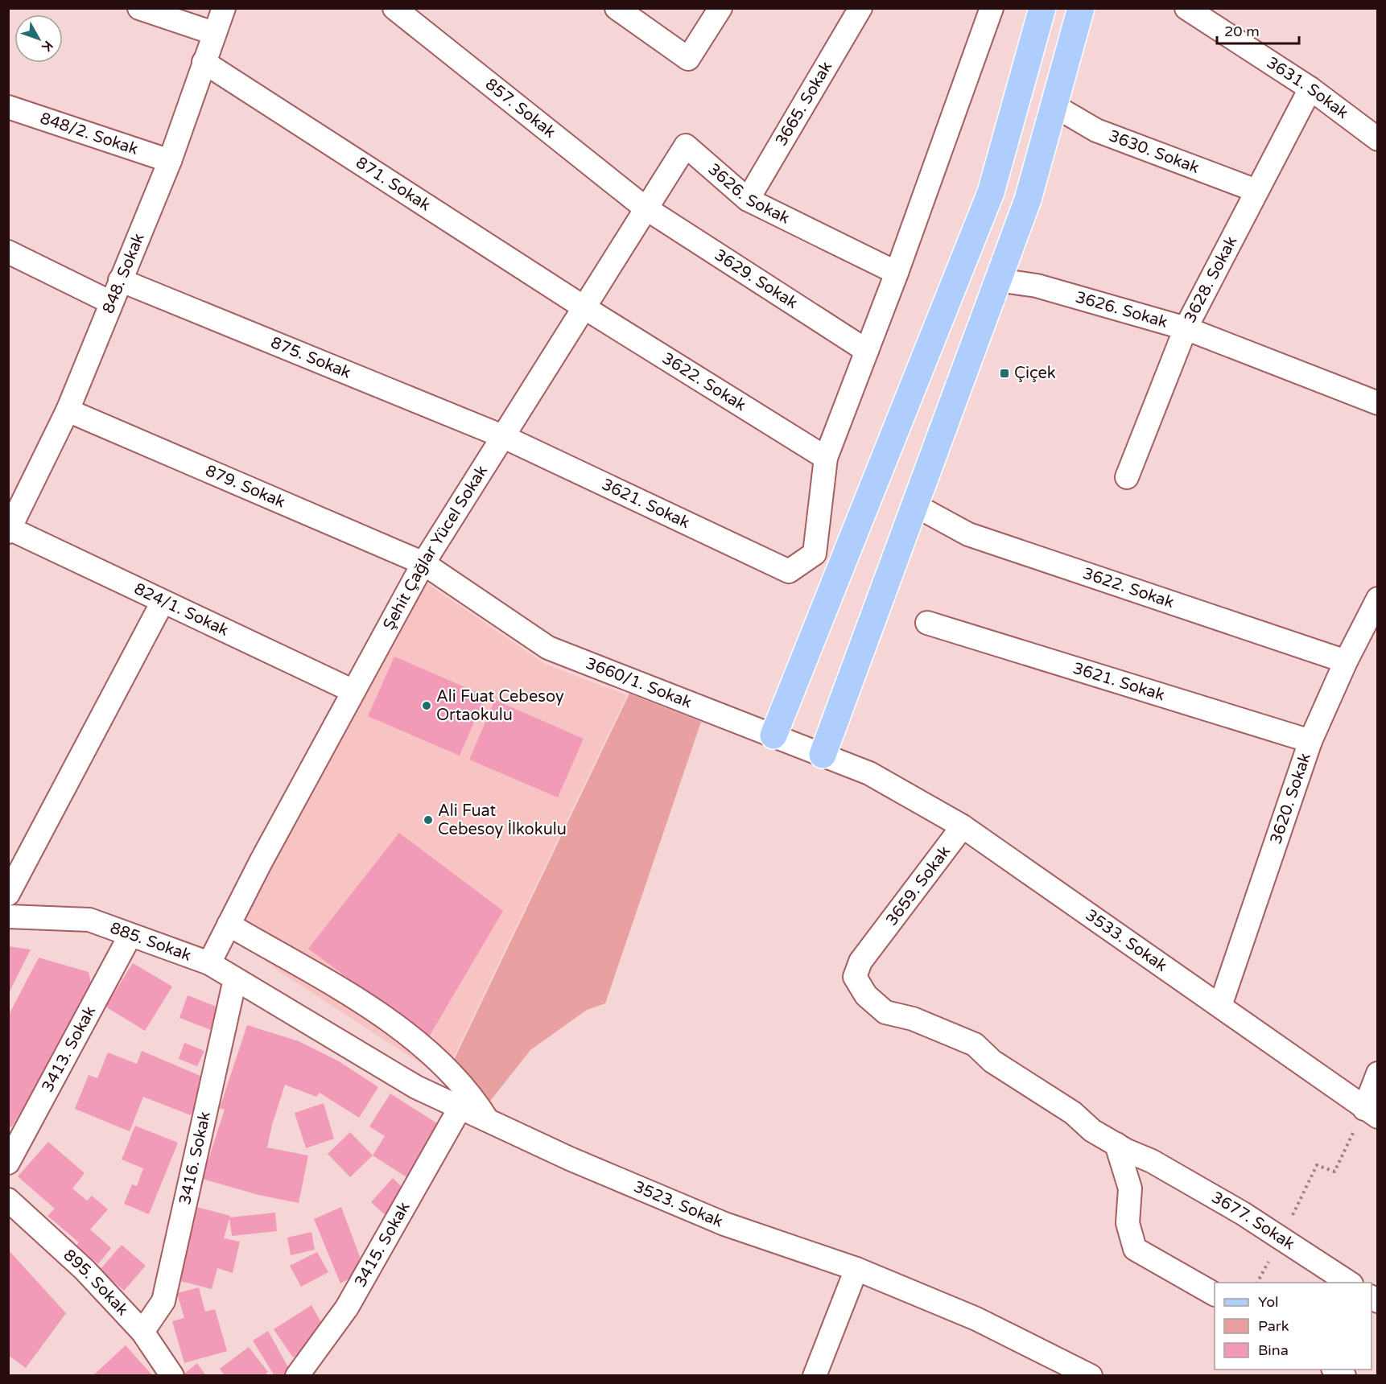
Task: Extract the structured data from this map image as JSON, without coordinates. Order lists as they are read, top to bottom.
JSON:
{
  "streets": {
    "street": [
      "3631. Sokak",
      "3665. Sokak",
      "857. Sokak",
      "848/2. Sokak",
      "3630. Sokak",
      "871. Sokak",
      "3626. Sokak",
      "848. Sokak",
      "3629. Sokak",
      "3628. Sokak",
      "875. Sokak",
      "3622. Sokak",
      "879. Sokak",
      "3621. Sokak",
      "Şehit Çağlar Yücel Sokak",
      "824/1. Sokak",
      "3660/1. Sokak",
      "3620. Sokak",
      "3659. Sokak",
      "3533. Sokak",
      "885. Sokak",
      "3413. Sokak",
      "3416. Sokak",
      "3523. Sokak",
      "3677. Sokak",
      "3415. Sokak",
      "895. Sokak"
    ]
  },
  "crossings": [
    ["3631. Sokak", "3628. Sokak"],
    ["3665. Sokak", "3626. Sokak"],
    ["857. Sokak", "3629. Sokak"],
    ["857. Sokak", "Şehit Çağlar Yücel Sokak"],
    ["848/2. Sokak", "848. Sokak"],
    ["3630. Sokak", "3628. Sokak"],
    ["871. Sokak", "848. Sokak"],
    ["871. Sokak", "3622. Sokak"],
    ["871. Sokak", "Şehit Çağlar Yücel Sokak"],
    ["3626. Sokak", "3628. Sokak"],
    ["3626. Sokak", "Şehit Çağlar Yücel Sokak"],
    ["848. Sokak", "875. Sokak"],
    ["848. Sokak", "879. Sokak"],
    ["848. Sokak", "824/1. Sokak"],
    ["3629. Sokak", "Şehit Çağlar Yücel Sokak"],
    ["875. Sokak", "3621. Sokak"],
    ["875. Sokak", "Şehit Çağlar Yücel Sokak"],
    ["3622. Sokak", "3621. Sokak"],
    ["3622. Sokak", "Şehit Çağlar Yücel Sokak"],
    ["3622. Sokak", "3620. Sokak"],
    ["879. Sokak", "Şehit Çağlar Yücel Sokak"],
    ["879. Sokak", "3660/1. Sokak"],
    ["3621. Sokak", "Şehit Çağlar Yücel Sokak"],
    ["3621. Sokak", "3620. Sokak"],
    ["Şehit Çağlar Yücel Sokak", "824/1. Sokak"],
    ["Şehit Çağlar Yücel Sokak", "3660/1. Sokak"],
    ["Şehit Çağlar Yücel Sokak", "885. Sokak"],
    ["3660/1. Sokak", "3533. Sokak"],
    ["3620. Sokak", "3533. Sokak"],
    ["3659. Sokak", "3533. Sokak"],
    ["3659. Sokak", "3677. Sokak"],
    ["885. Sokak", "3413. Sokak"],
    ["885. Sokak", "3416. Sokak"],
    ["885. Sokak", "3523. Sokak"],
    ["3416. Sokak", "895. Sokak"],
    ["3523. Sokak", "3415. Sokak"]
  ],
  "places": {
    "transit": ["Çiçek"],
    "other": ["Ali Fuat Cebesoy Ortaokulu", "Ali Fuat Cebesoy İlkokulu"]
  },
  "legend": ["Yol", "Park", "Bina"],
  "scale_bar": "20 m",
  "north": "bottom right"
}
